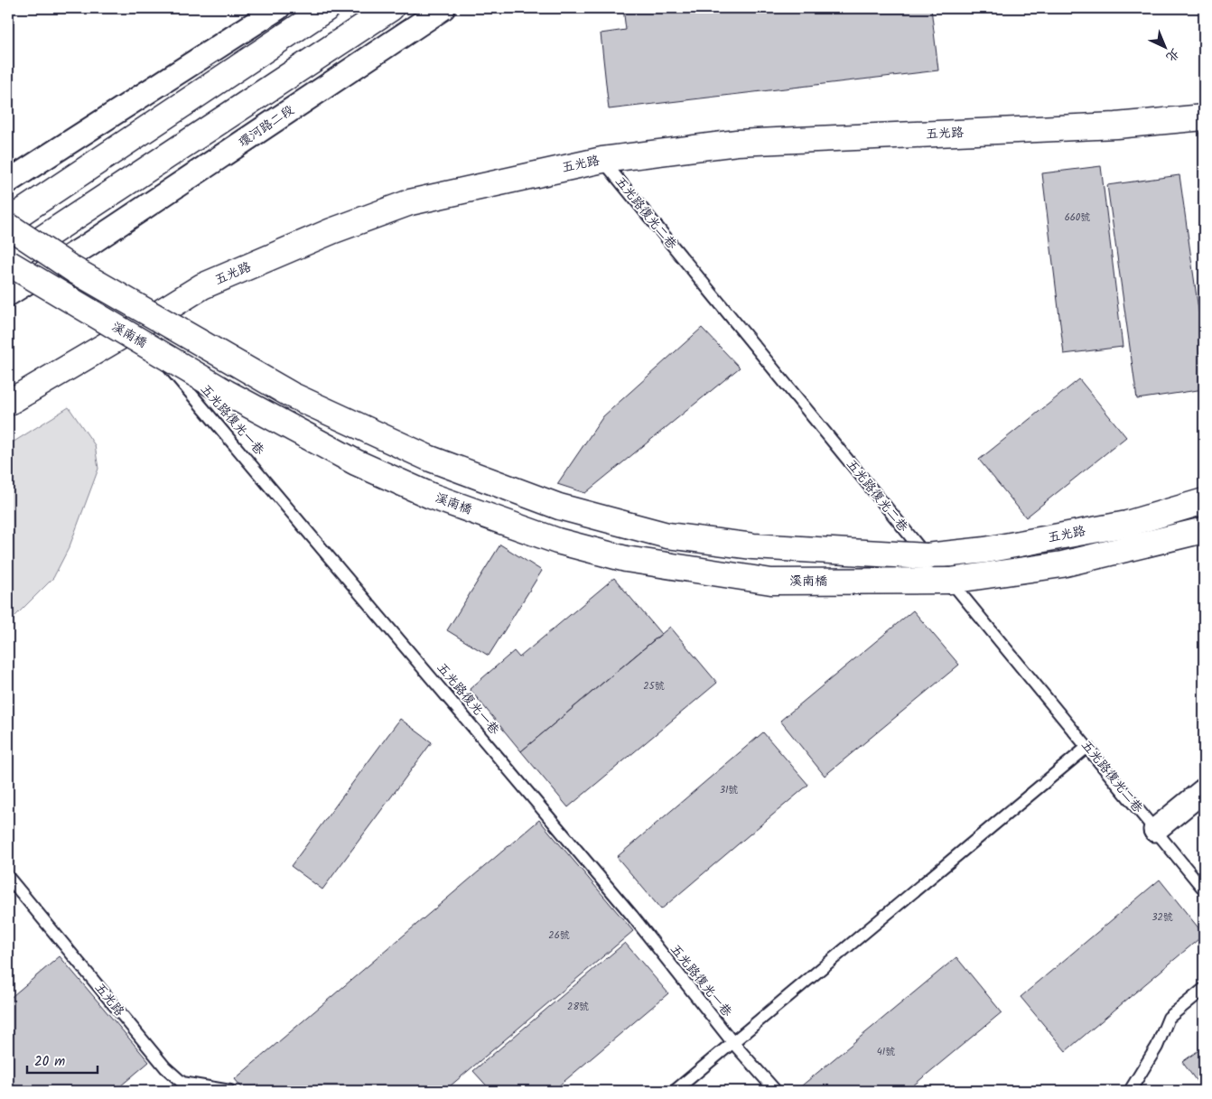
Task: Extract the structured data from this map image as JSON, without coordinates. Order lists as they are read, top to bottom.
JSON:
{
  "streets": {
    "main road": ["五光路", "溪南橋"],
    "street": ["環河路二段"],
    "lane": ["五光路復光二巷", "五光路復光一巷"]
  },
  "crossings": [
    ["五光路", "五光路復光二巷"],
    ["五光路", "五光路復光一巷"],
    ["五光路復光二巷", "溪南橋"]
  ],
  "house_numbers": [
    "660號",
    "25號",
    "31號",
    "32號",
    "26號",
    "28號",
    "41號"
  ],
  "scale_bar": "20 m",
  "north": "bottom right"
}
